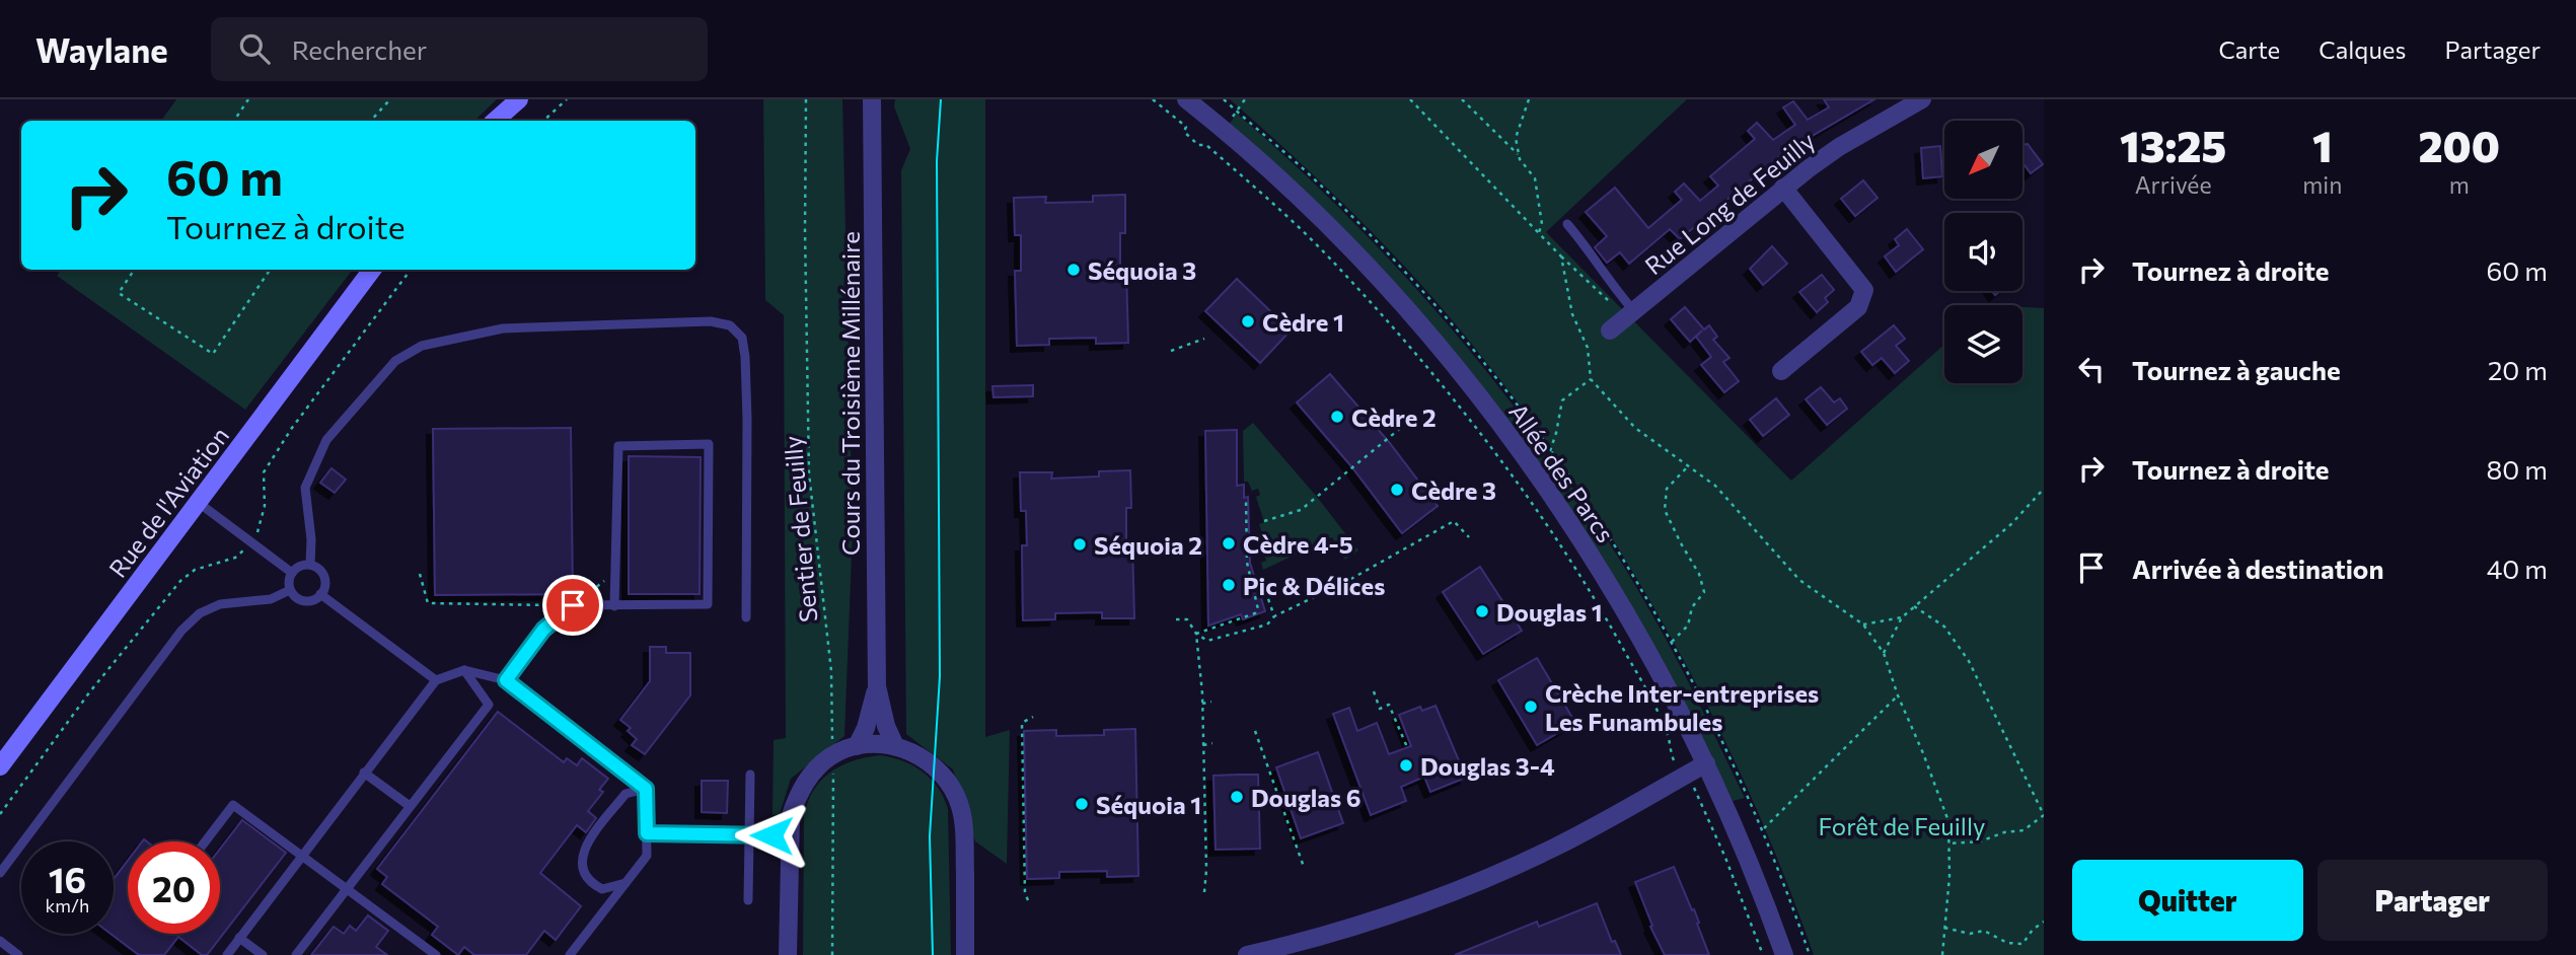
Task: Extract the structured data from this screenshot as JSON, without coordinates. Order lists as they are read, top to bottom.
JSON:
{
  "streets": {
    "street": [
      "Rue Long de Feuilly",
      "Cours du Troisième Millénaire",
      "Allée des Parcs",
      "Rue de l'Aviation"
    ],
    "path": ["Sentier de Feuilly"]
  },
  "parks": ["Forêt de Feuilly"],
  "places": [
    "Séquoia 3",
    "Cèdre 1",
    "Cèdre 2",
    "Cèdre 3",
    "Cèdre 4-5",
    "Séquoia 2",
    "Pic & Délices",
    "Douglas 1",
    "Crèche Inter-entreprises Les Funambules",
    "Douglas 3-4",
    "Douglas 6",
    "Séquoia 1"
  ],
  "north": "bottom left",
  "page": {
    "header": "Waylane",
    "search": "Rechercher",
    "nav": ["Carte", "Calques", "Partager"],
    "eta": [
      "13:25",
      "Arrivée",
      "1",
      "min",
      "200",
      "m"
    ],
    "turn": ["60 m", "Tournez à droite"],
    "list": [
      {
        "name": "Tournez à droite",
        "value": "60 m"
      },
      {
        "name": "Tournez à gauche",
        "value": "20 m"
      },
      {
        "name": "Tournez à droite",
        "value": "80 m"
      },
      {
        "name": "Arrivée à destination",
        "value": "40 m"
      }
    ],
    "speed": "16 km/h",
    "limit": "20",
    "buttons": ["Quitter", "Partager"]
  }
}
